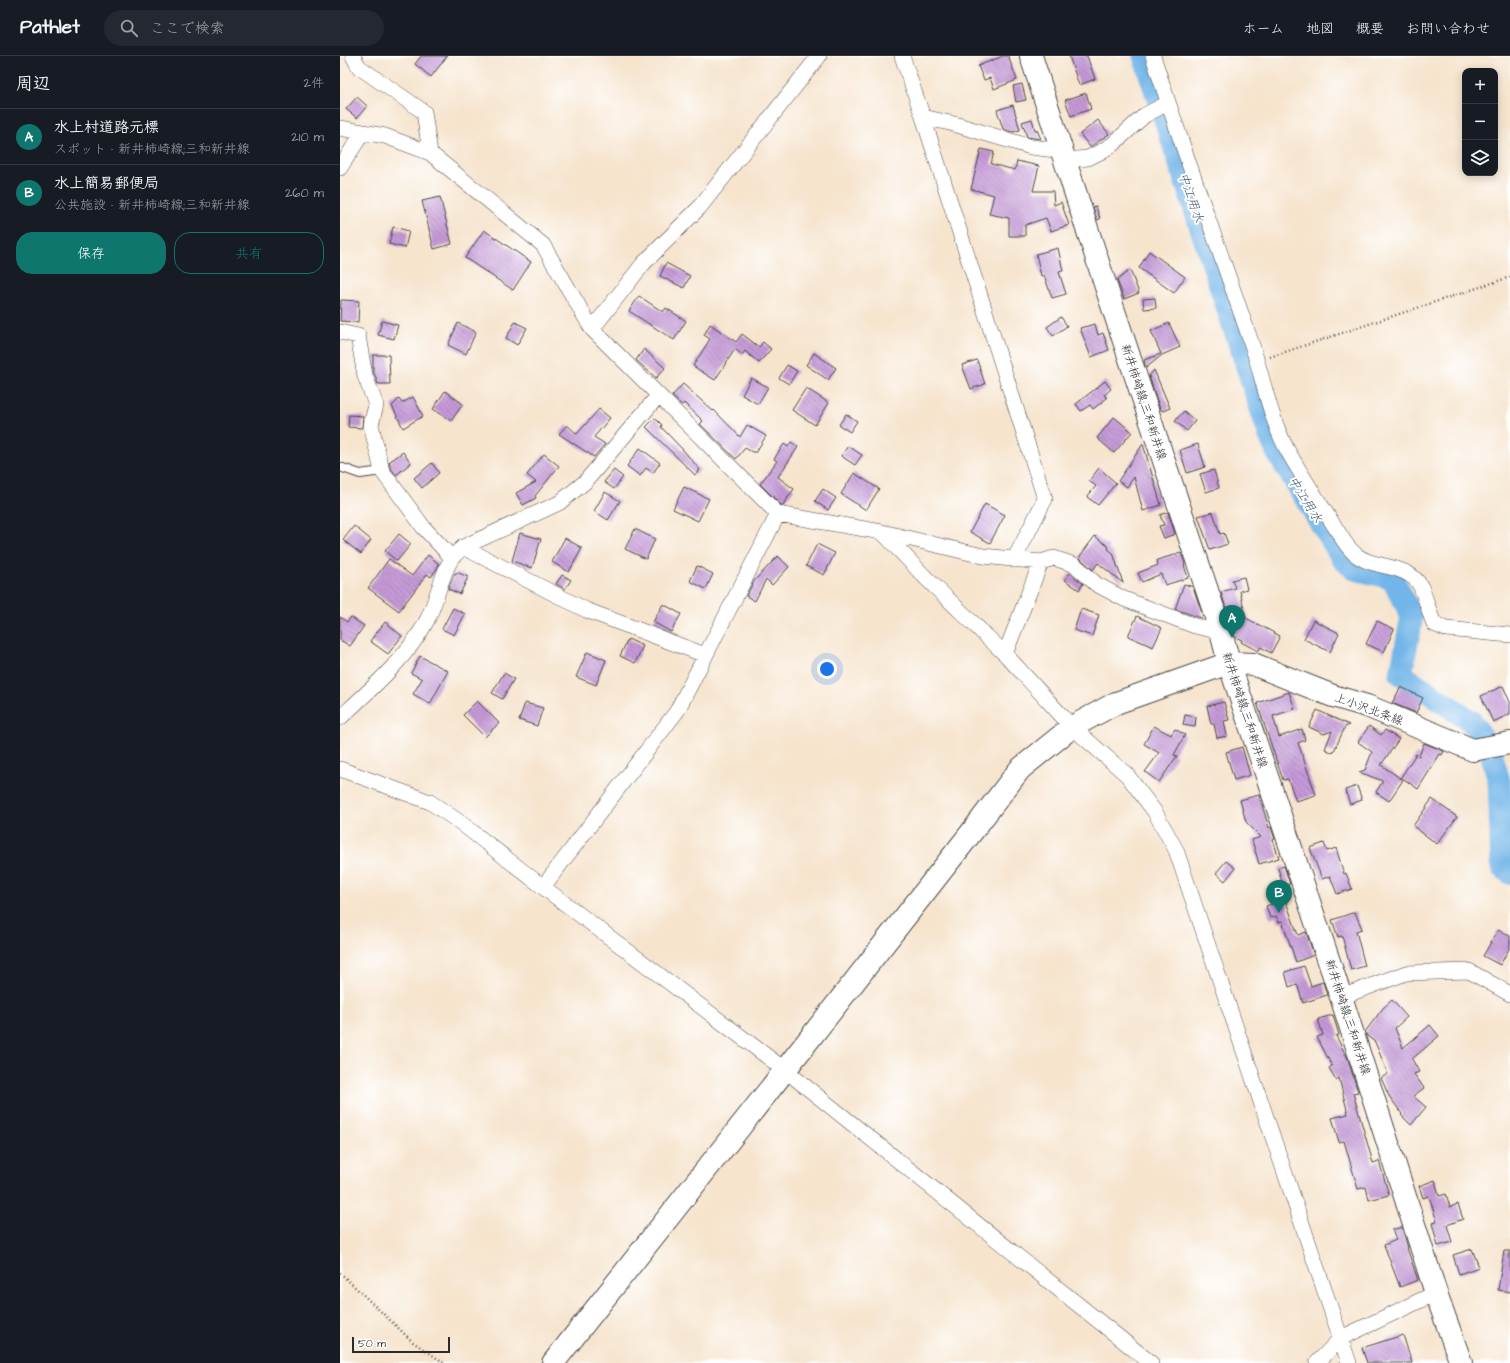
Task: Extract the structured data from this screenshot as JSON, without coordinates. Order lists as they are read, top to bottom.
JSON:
{
  "streets": {
    "main road": ["新井柿崎線;三和新井線", "上小沢北条線"]
  },
  "crossings": [
    ["新井柿崎線;三和新井線", "上小沢北条線"]
  ],
  "water": ["中江用水"],
  "scale_bar": "50 m",
  "page": {
    "header": "Pathlet",
    "search": "ここで検索",
    "nav": [
      "ホーム",
      "地図",
      "概要",
      "お問い合わせ"
    ],
    "heading": ["周辺", "2件"],
    "map_buttons": ["+", "−"],
    "list": [
      {
        "mark": "A",
        "name": "水上村道路元標",
        "note": "スポット · 新井柿崎線;三和新井線",
        "value": "210 m"
      },
      {
        "mark": "B",
        "name": "水上簡易郵便局",
        "note": "公共施設 · 新井柿崎線;三和新井線",
        "value": "260 m"
      }
    ],
    "buttons": ["保存", "共有"],
    "pins": ["A", "B"],
    "scale": "50 m"
  }
}
